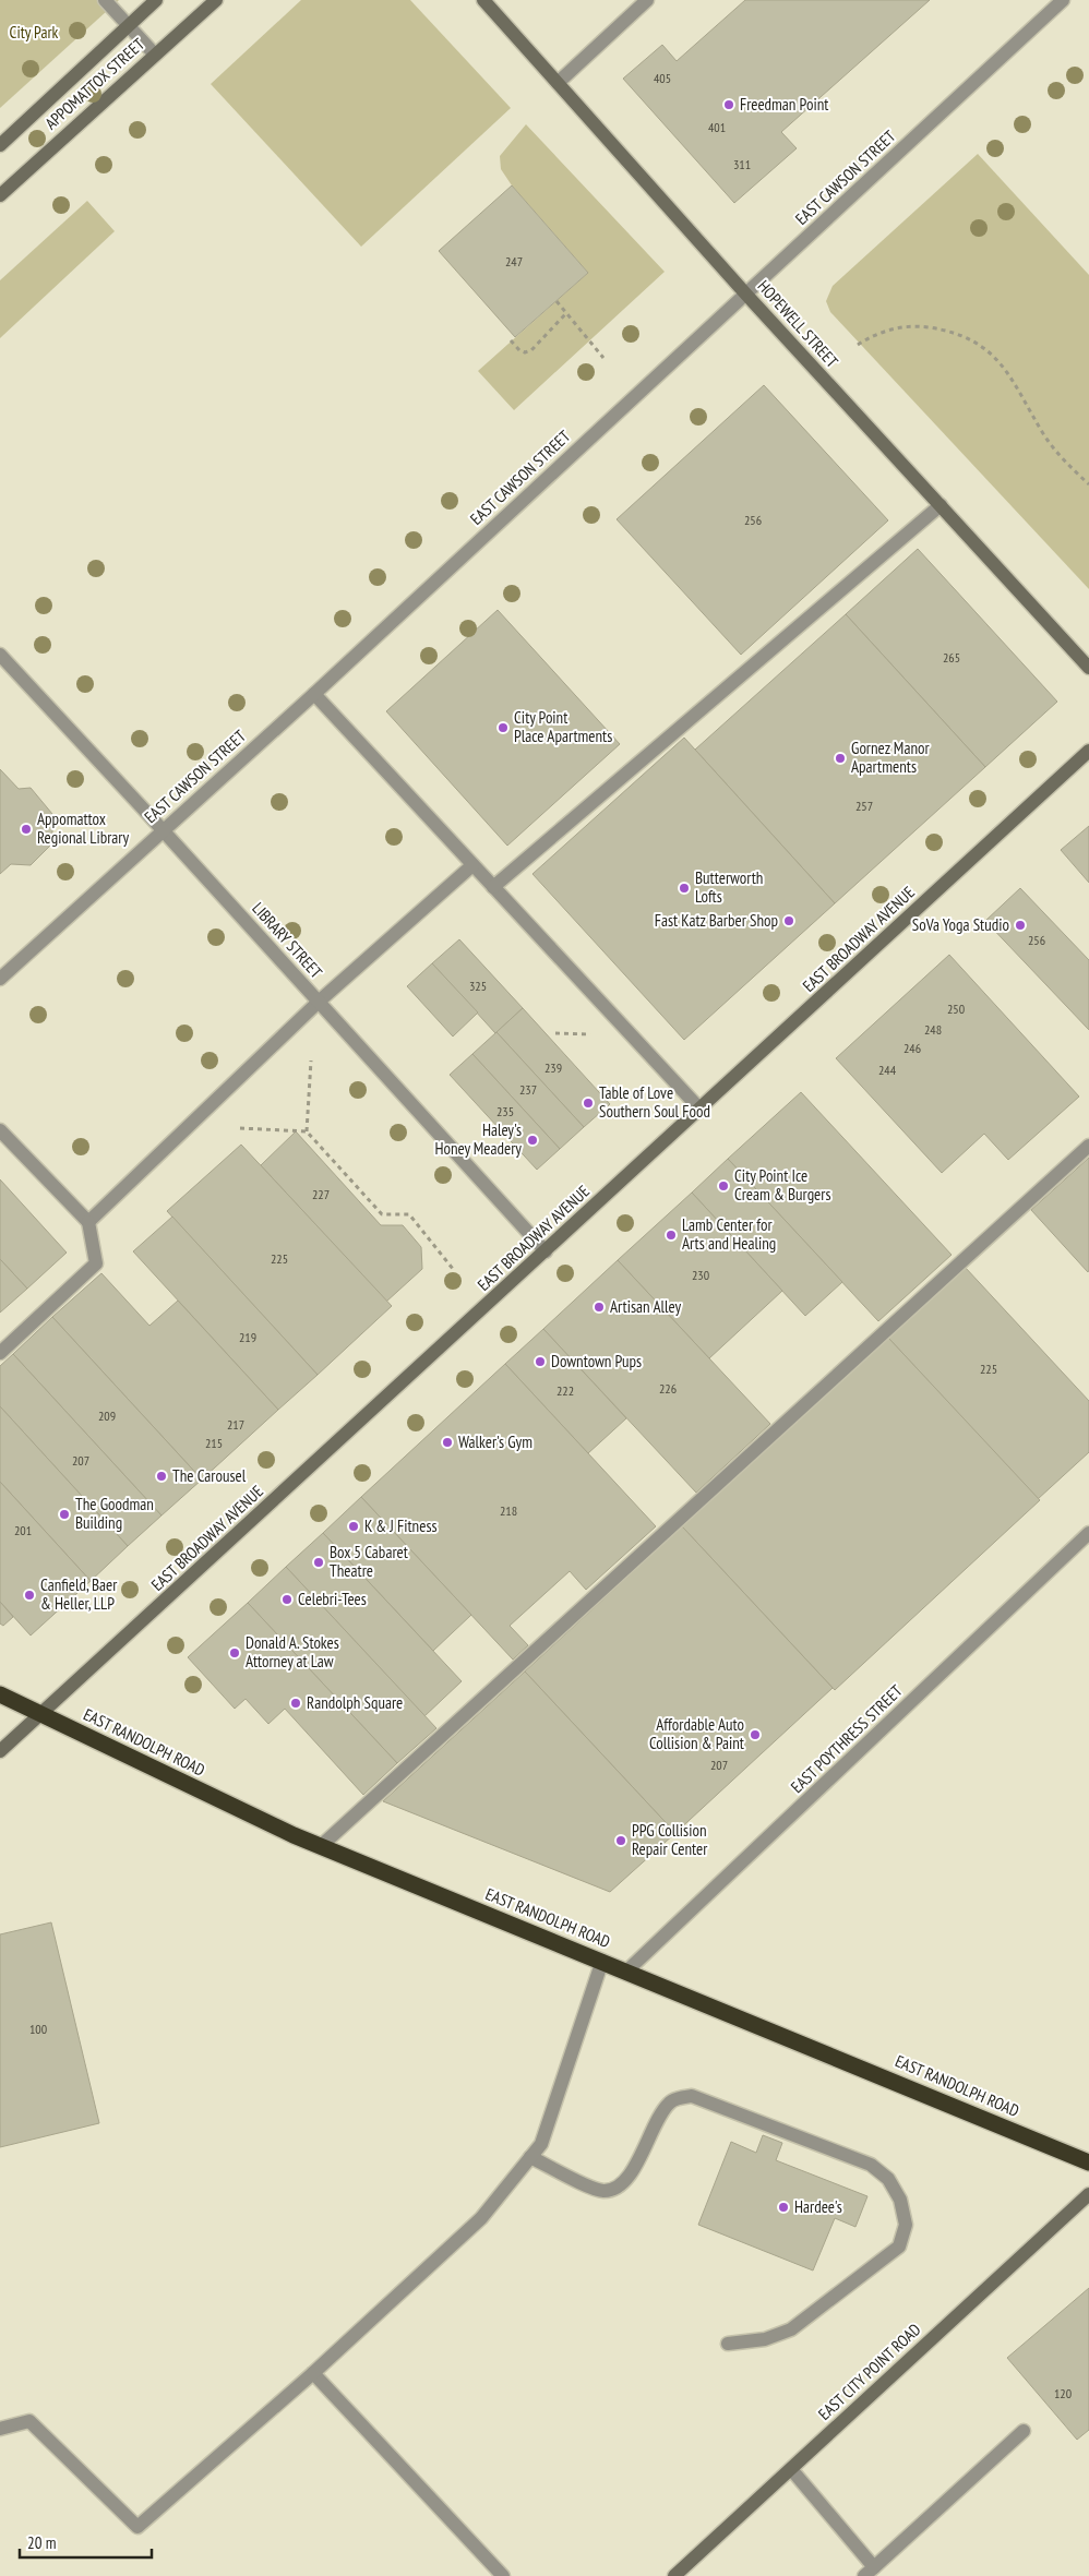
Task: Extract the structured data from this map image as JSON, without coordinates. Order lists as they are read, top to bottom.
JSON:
{
  "streets": {
    "highway": ["EAST RANDOLPH ROAD"],
    "street": [
      "APPOMATTOX STREET",
      "EAST CAWSON STREET",
      "HOPEWELL STREET",
      "EAST BROADWAY AVENUE",
      "LIBRARY STREET",
      "EAST POYTHRESS STREET",
      "EAST CITY POINT ROAD"
    ]
  },
  "crossings": [
    ["EAST CAWSON STREET", "HOPEWELL STREET"],
    ["EAST CAWSON STREET", "LIBRARY STREET"],
    ["EAST BROADWAY AVENUE", "LIBRARY STREET"],
    ["EAST BROADWAY AVENUE", "EAST RANDOLPH ROAD"],
    ["EAST POYTHRESS STREET", "EAST RANDOLPH ROAD"]
  ],
  "parks": ["City Park"],
  "places": [
    "Freedman Point",
    "City Point Place Apartments",
    "Gornez Manor Apartments",
    "Appomattox Regional Library",
    "Butterworth Lofts",
    "Fast Katz Barber Shop",
    "SoVa Yoga Studio",
    "Table of Love Southern Soul Food",
    "Haley's Honey Meadery",
    "City Point Ice Cream & Burgers",
    "Lamb Center for Arts and Healing",
    "Artisan Alley",
    "Downtown Pups",
    "Walker's Gym",
    "The Carousel",
    "The Goodman Building",
    "K & J Fitness",
    "Box 5 Cabaret Theatre",
    "Canfield, Baer & Heller, LLP",
    "Celebri-Tees",
    "Donald A. Stokes Attorney at Law",
    "Randolph Square",
    "Affordable Auto Collision & Paint",
    "PPG Collision Repair Center",
    "Hardee's"
  ],
  "house_numbers": [
    "405",
    "401",
    "311",
    "247",
    "256",
    "265",
    "257",
    "256",
    "325",
    "250",
    "248",
    "246",
    "239",
    "244",
    "237",
    "235",
    "227",
    "225",
    "230",
    "219",
    "225",
    "226",
    "222",
    "209",
    "217",
    "215",
    "207",
    "218",
    "201",
    "207",
    "100",
    "120"
  ],
  "scale_bar": "20 m"
}
